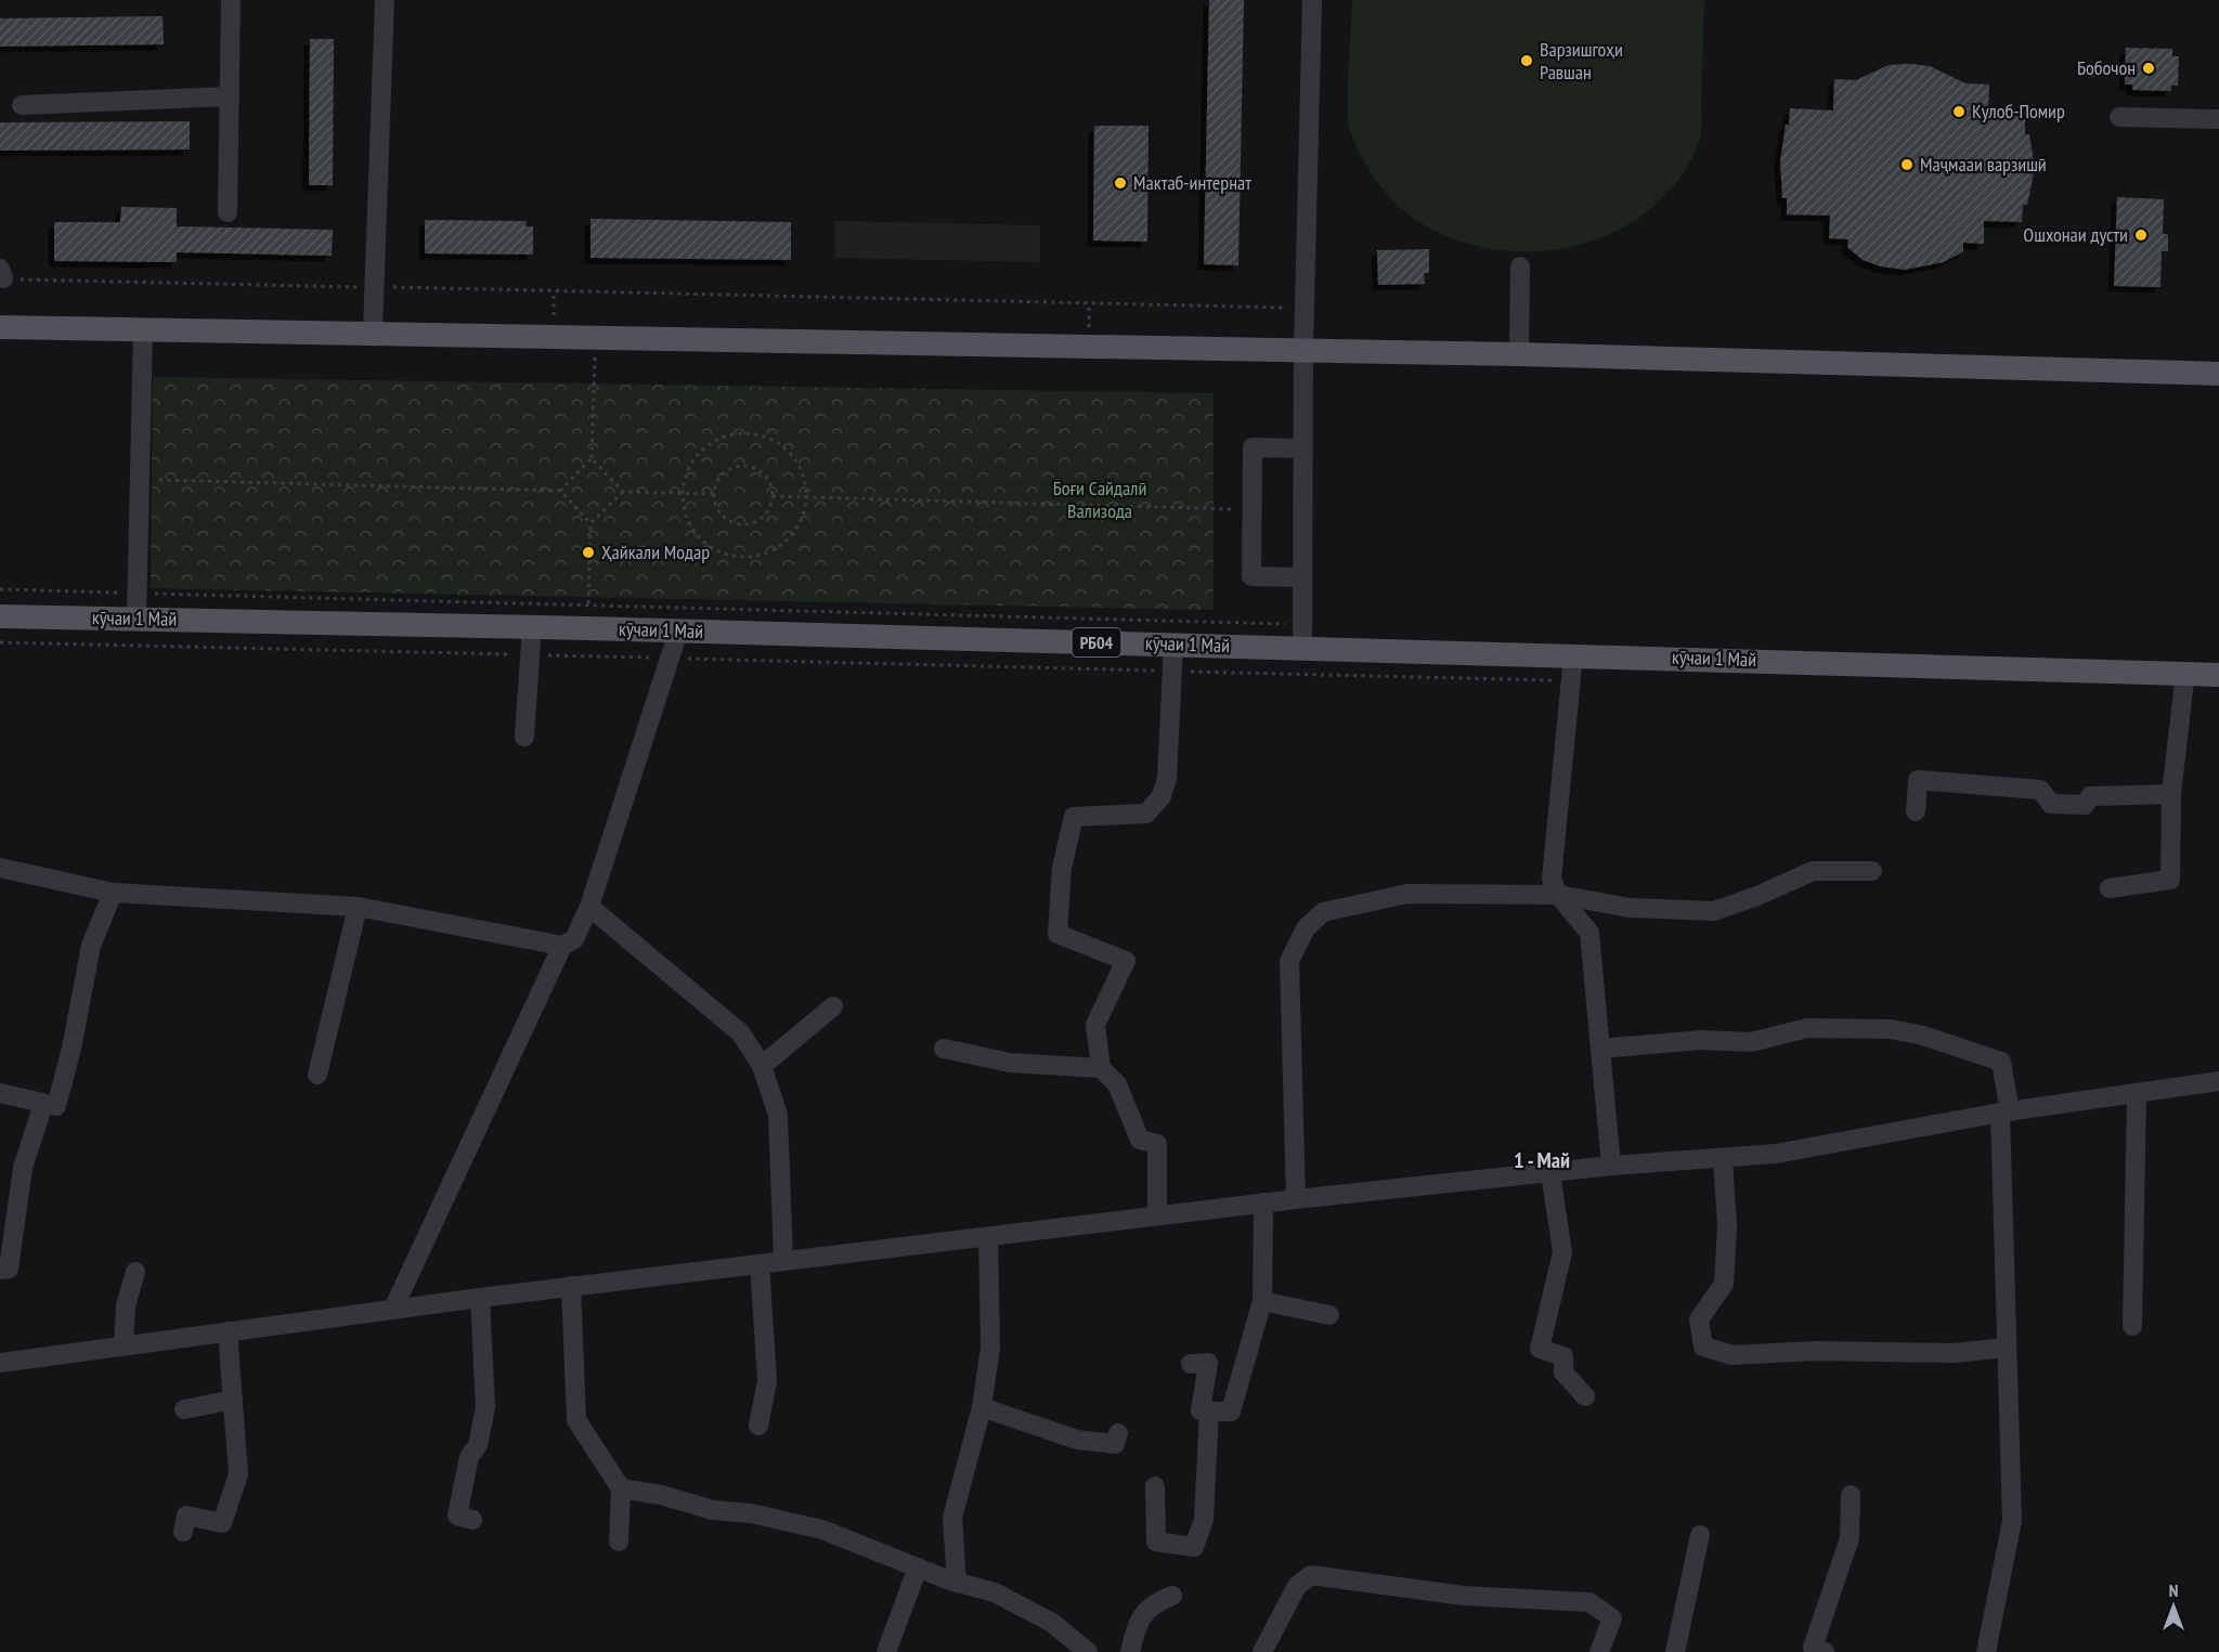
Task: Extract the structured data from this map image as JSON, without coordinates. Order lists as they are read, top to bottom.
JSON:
{
  "streets": {
    "main road": ["кӯчаи 1 Май", "РБ04"]
  },
  "crossings": [
    ["кӯчаи 1 Май", "РБ04"]
  ],
  "districts": ["1 - Май"],
  "parks": ["Боғи Сайдалӣ Вализода"],
  "places": [
    "Варзишгоҳи Равшан",
    "Бобочон",
    "Кулоб-Помир",
    "Маҷмааи варзишӣ",
    "Мактаб-интернат",
    "Ошхонаи дусти",
    "Ҳайкали Модар"
  ],
  "north": "top"
}
